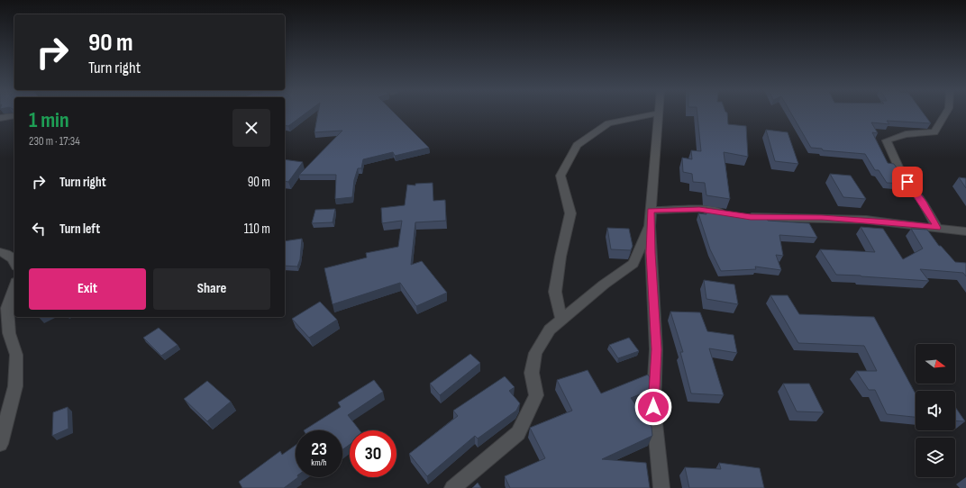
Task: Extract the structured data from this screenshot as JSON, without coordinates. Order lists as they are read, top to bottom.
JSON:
{
  "north": "right",
  "page": {
    "turn": ["90 m", "Turn right"],
    "heading": ["1 min", "230 m · 17:34"],
    "list": [
      {
        "name": "Turn right",
        "value": "90 m"
      },
      {
        "name": "Turn left",
        "value": "110 m"
      }
    ],
    "buttons": ["Exit", "Share"],
    "speed": "23 km/h",
    "limit": "30"
  }
}
